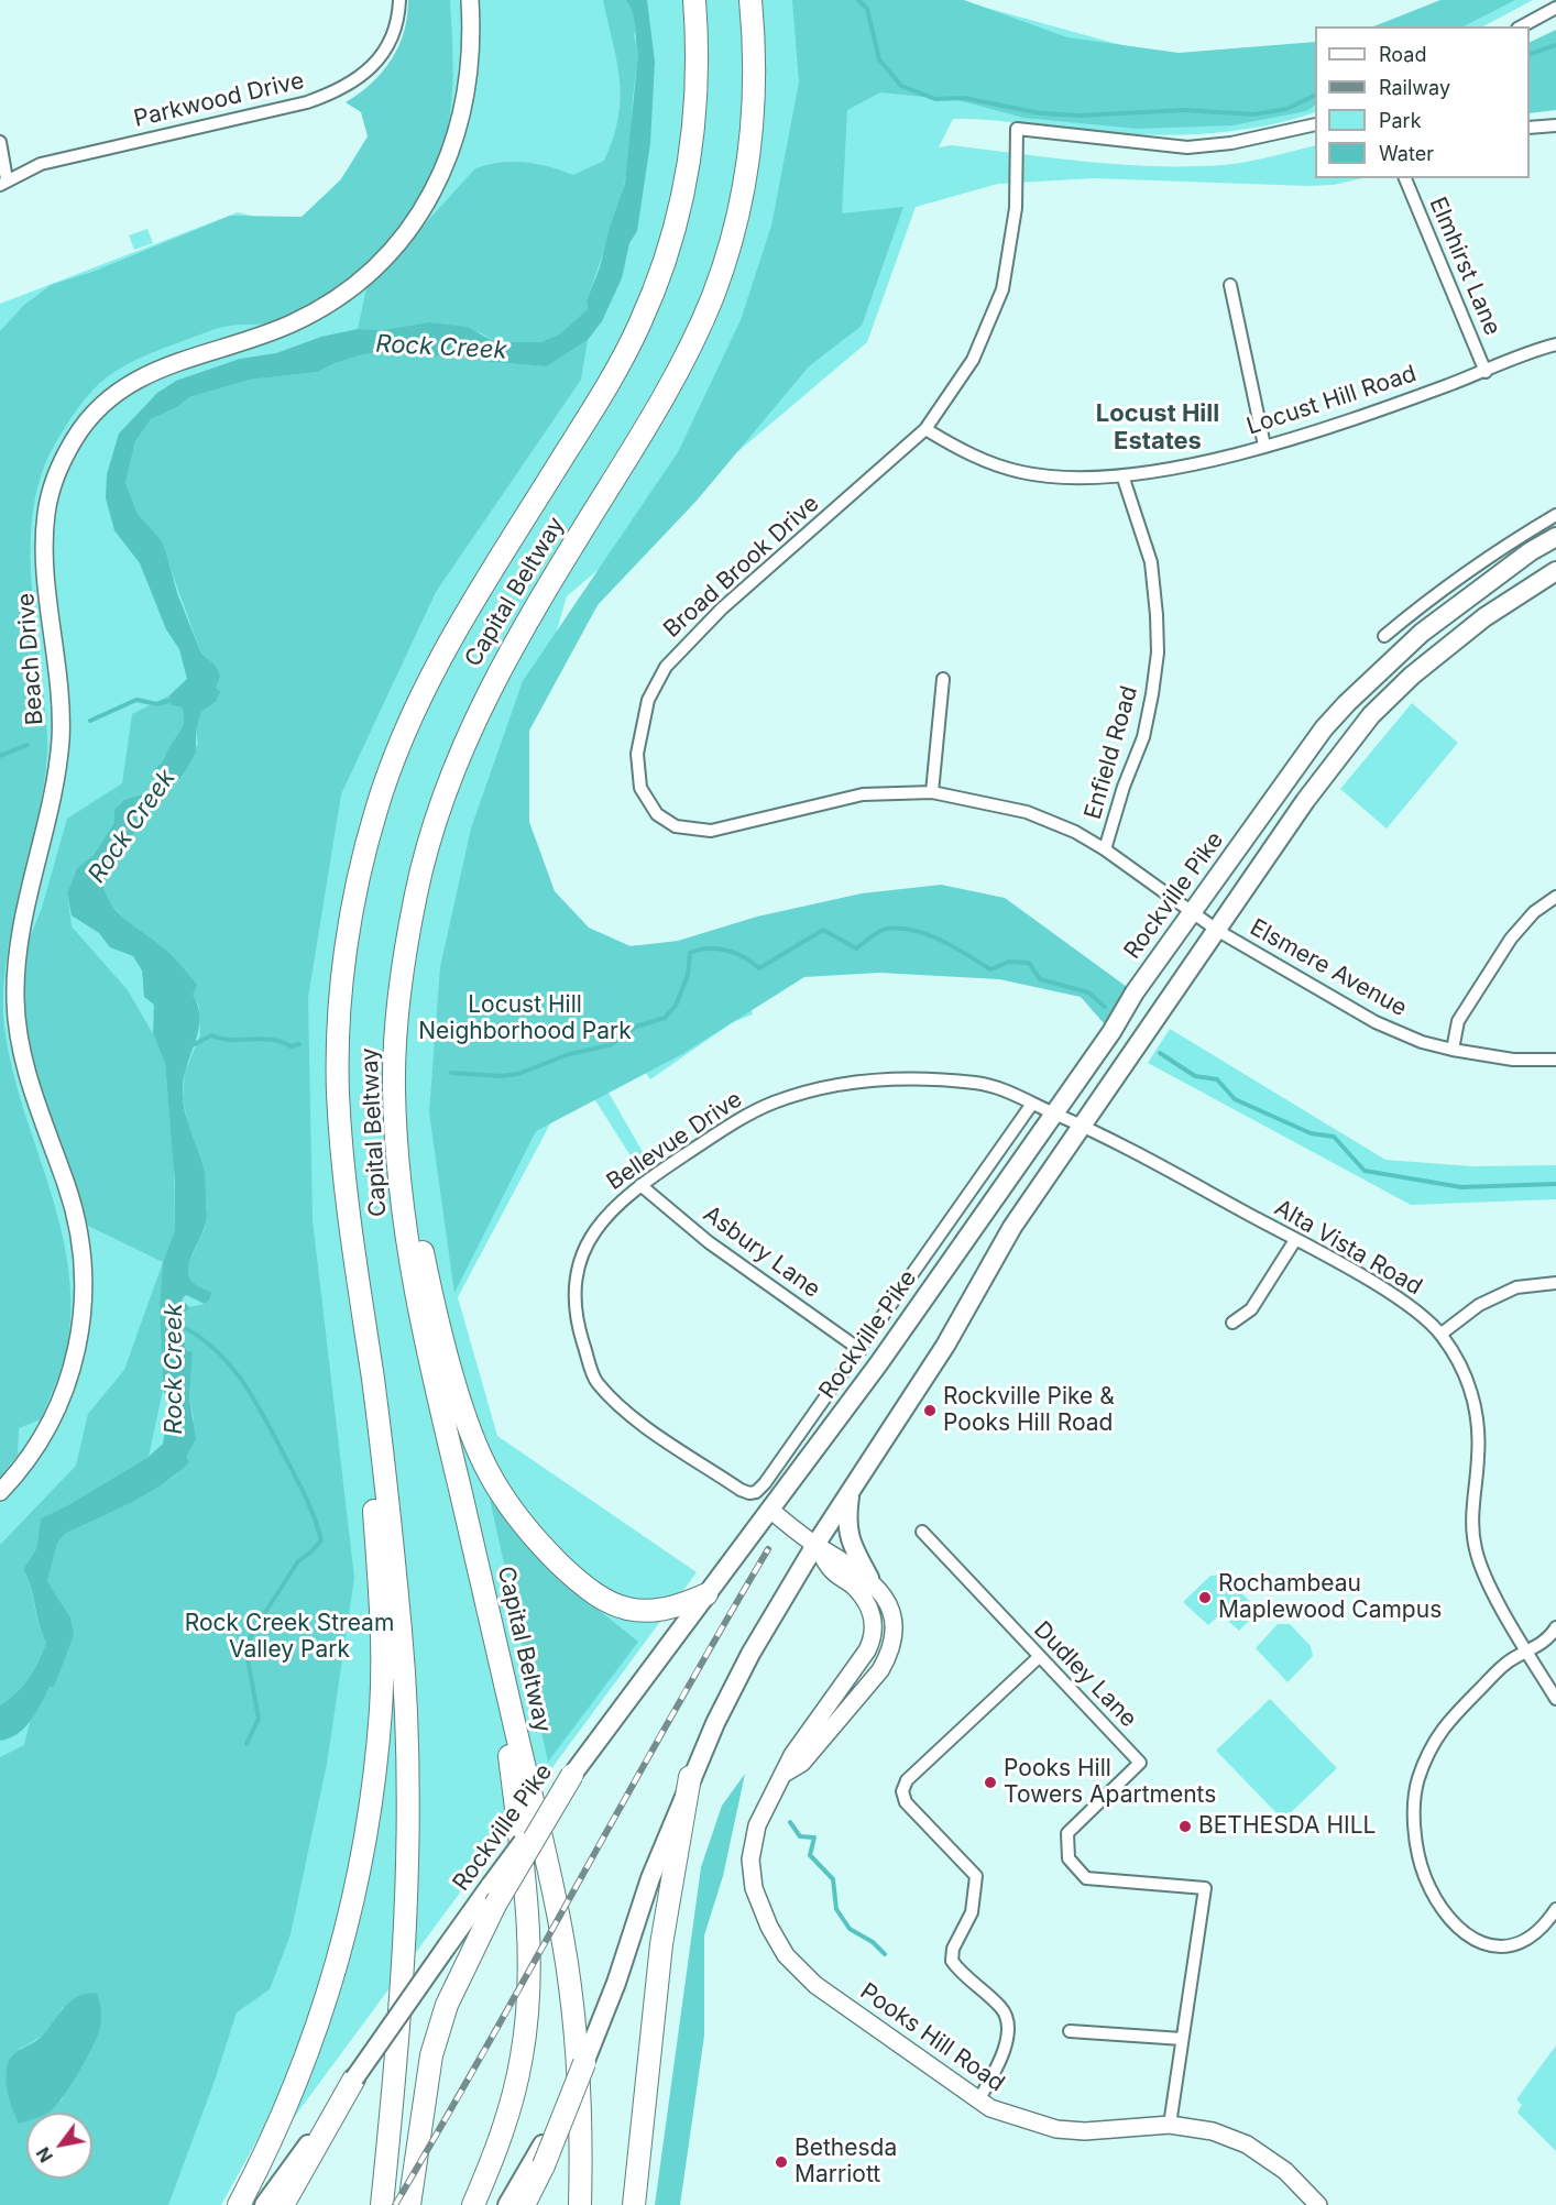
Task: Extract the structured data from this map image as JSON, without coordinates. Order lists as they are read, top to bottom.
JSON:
{
  "streets": {
    "highway": ["Capital Beltway"],
    "main road": ["Rockville Pike"],
    "street": [
      "Parkwood Drive",
      "Elmhirst Lane",
      "Locust Hill Road",
      "Broad Brook Drive",
      "Beach Drive",
      "Enfield Road",
      "Elsmere Avenue",
      "Bellevue Drive",
      "Alta Vista Road",
      "Asbury Lane",
      "Dudley Lane",
      "Pooks Hill Road"
    ]
  },
  "crossings": [
    ["Elmhirst Lane", "Locust Hill Road"],
    ["Locust Hill Road", "Broad Brook Drive"],
    ["Locust Hill Road", "Enfield Road"],
    ["Broad Brook Drive", "Enfield Road"],
    ["Broad Brook Drive", "Elsmere Avenue"],
    ["Enfield Road", "Elsmere Avenue"],
    ["Rockville Pike", "Elsmere Avenue"],
    ["Rockville Pike", "Bellevue Drive"],
    ["Rockville Pike", "Alta Vista Road"],
    ["Rockville Pike", "Asbury Lane"],
    ["Rockville Pike", "Pooks Hill Road"],
    ["Bellevue Drive", "Alta Vista Road"],
    ["Bellevue Drive", "Asbury Lane"],
    ["Dudley Lane", "Pooks Hill Road"]
  ],
  "districts": ["Locust Hill Estates"],
  "water": ["Rock Creek"],
  "parks": ["Locust Hill Neighborhood Park", "Rock Creek Stream Valley Park"],
  "places": [
    "Rockville Pike & Pooks Hill Road",
    "Rochambeau Maplewood Campus",
    "Pooks Hill Towers Apartments",
    "BETHESDA HILL",
    "Bethesda Marriott"
  ],
  "legend": [
    "Road",
    "Railway",
    "Park",
    "Water"
  ],
  "north": "bottom left"
}
